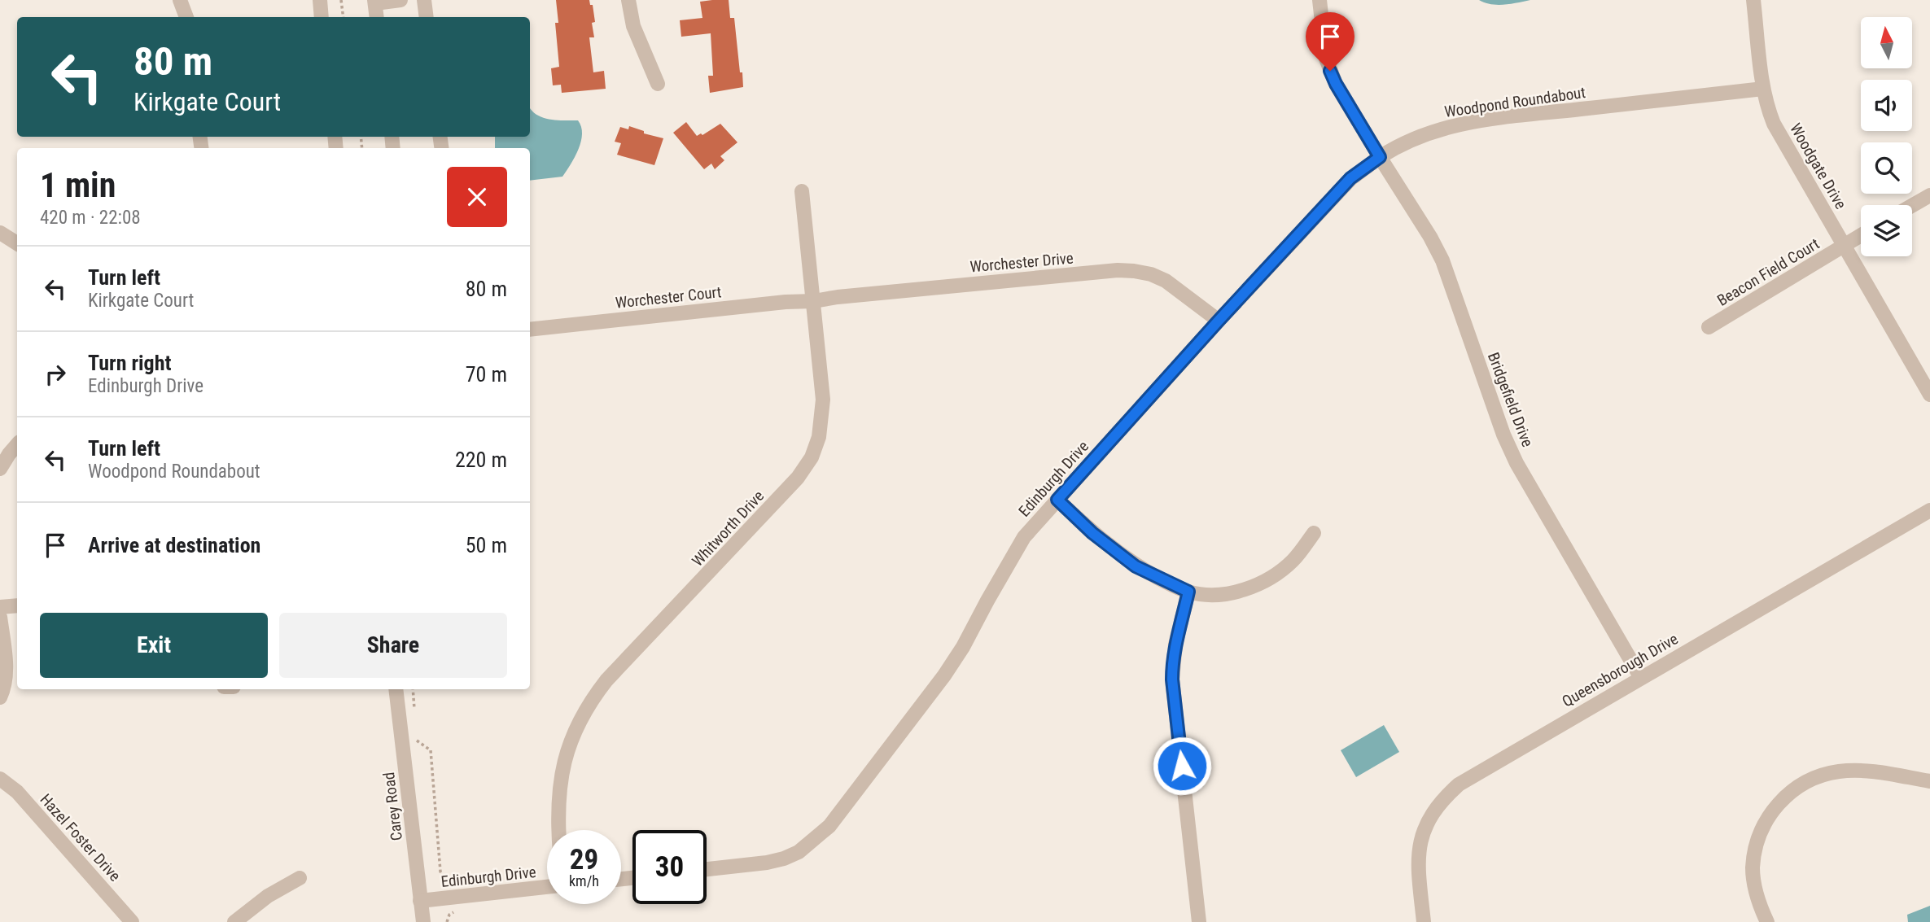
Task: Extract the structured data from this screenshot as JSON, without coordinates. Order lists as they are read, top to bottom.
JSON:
{
  "streets": {
    "street": [
      "Woodpond Roundabout",
      "Woodgate Drive",
      "Worchester Drive",
      "Beacon Field Court",
      "Worchester Court",
      "Bridgefield Drive",
      "Edinburgh Drive",
      "Whitworth Drive",
      "Queensborough Drive",
      "Carey Road",
      "Hazel Foster Drive"
    ]
  },
  "crossings": [
    ["Woodpond Roundabout", "Woodgate Drive"],
    ["Woodpond Roundabout", "Bridgefield Drive"],
    ["Woodpond Roundabout", "Edinburgh Drive"],
    ["Woodgate Drive", "Beacon Field Court"],
    ["Worchester Drive", "Worchester Court"],
    ["Worchester Drive", "Edinburgh Drive"],
    ["Worchester Drive", "Whitworth Drive"],
    ["Worchester Court", "Whitworth Drive"],
    ["Bridgefield Drive", "Edinburgh Drive"],
    ["Bridgefield Drive", "Queensborough Drive"],
    ["Edinburgh Drive", "Carey Road"]
  ],
  "north": "top",
  "page": {
    "turn": ["80 m", "Kirkgate Court"],
    "heading": ["1 min", "420 m · 22:08"],
    "list": [
      {
        "name": "Turn left",
        "note": "Kirkgate Court",
        "value": "80 m"
      },
      {
        "name": "Turn right",
        "note": "Edinburgh Drive",
        "value": "70 m"
      },
      {
        "name": "Turn left",
        "note": "Woodpond Roundabout",
        "value": "220 m"
      },
      {
        "name": "Arrive at destination",
        "value": "50 m"
      }
    ],
    "buttons": ["Exit", "Share"],
    "speed": "29 km/h",
    "limit": "30"
  }
}
